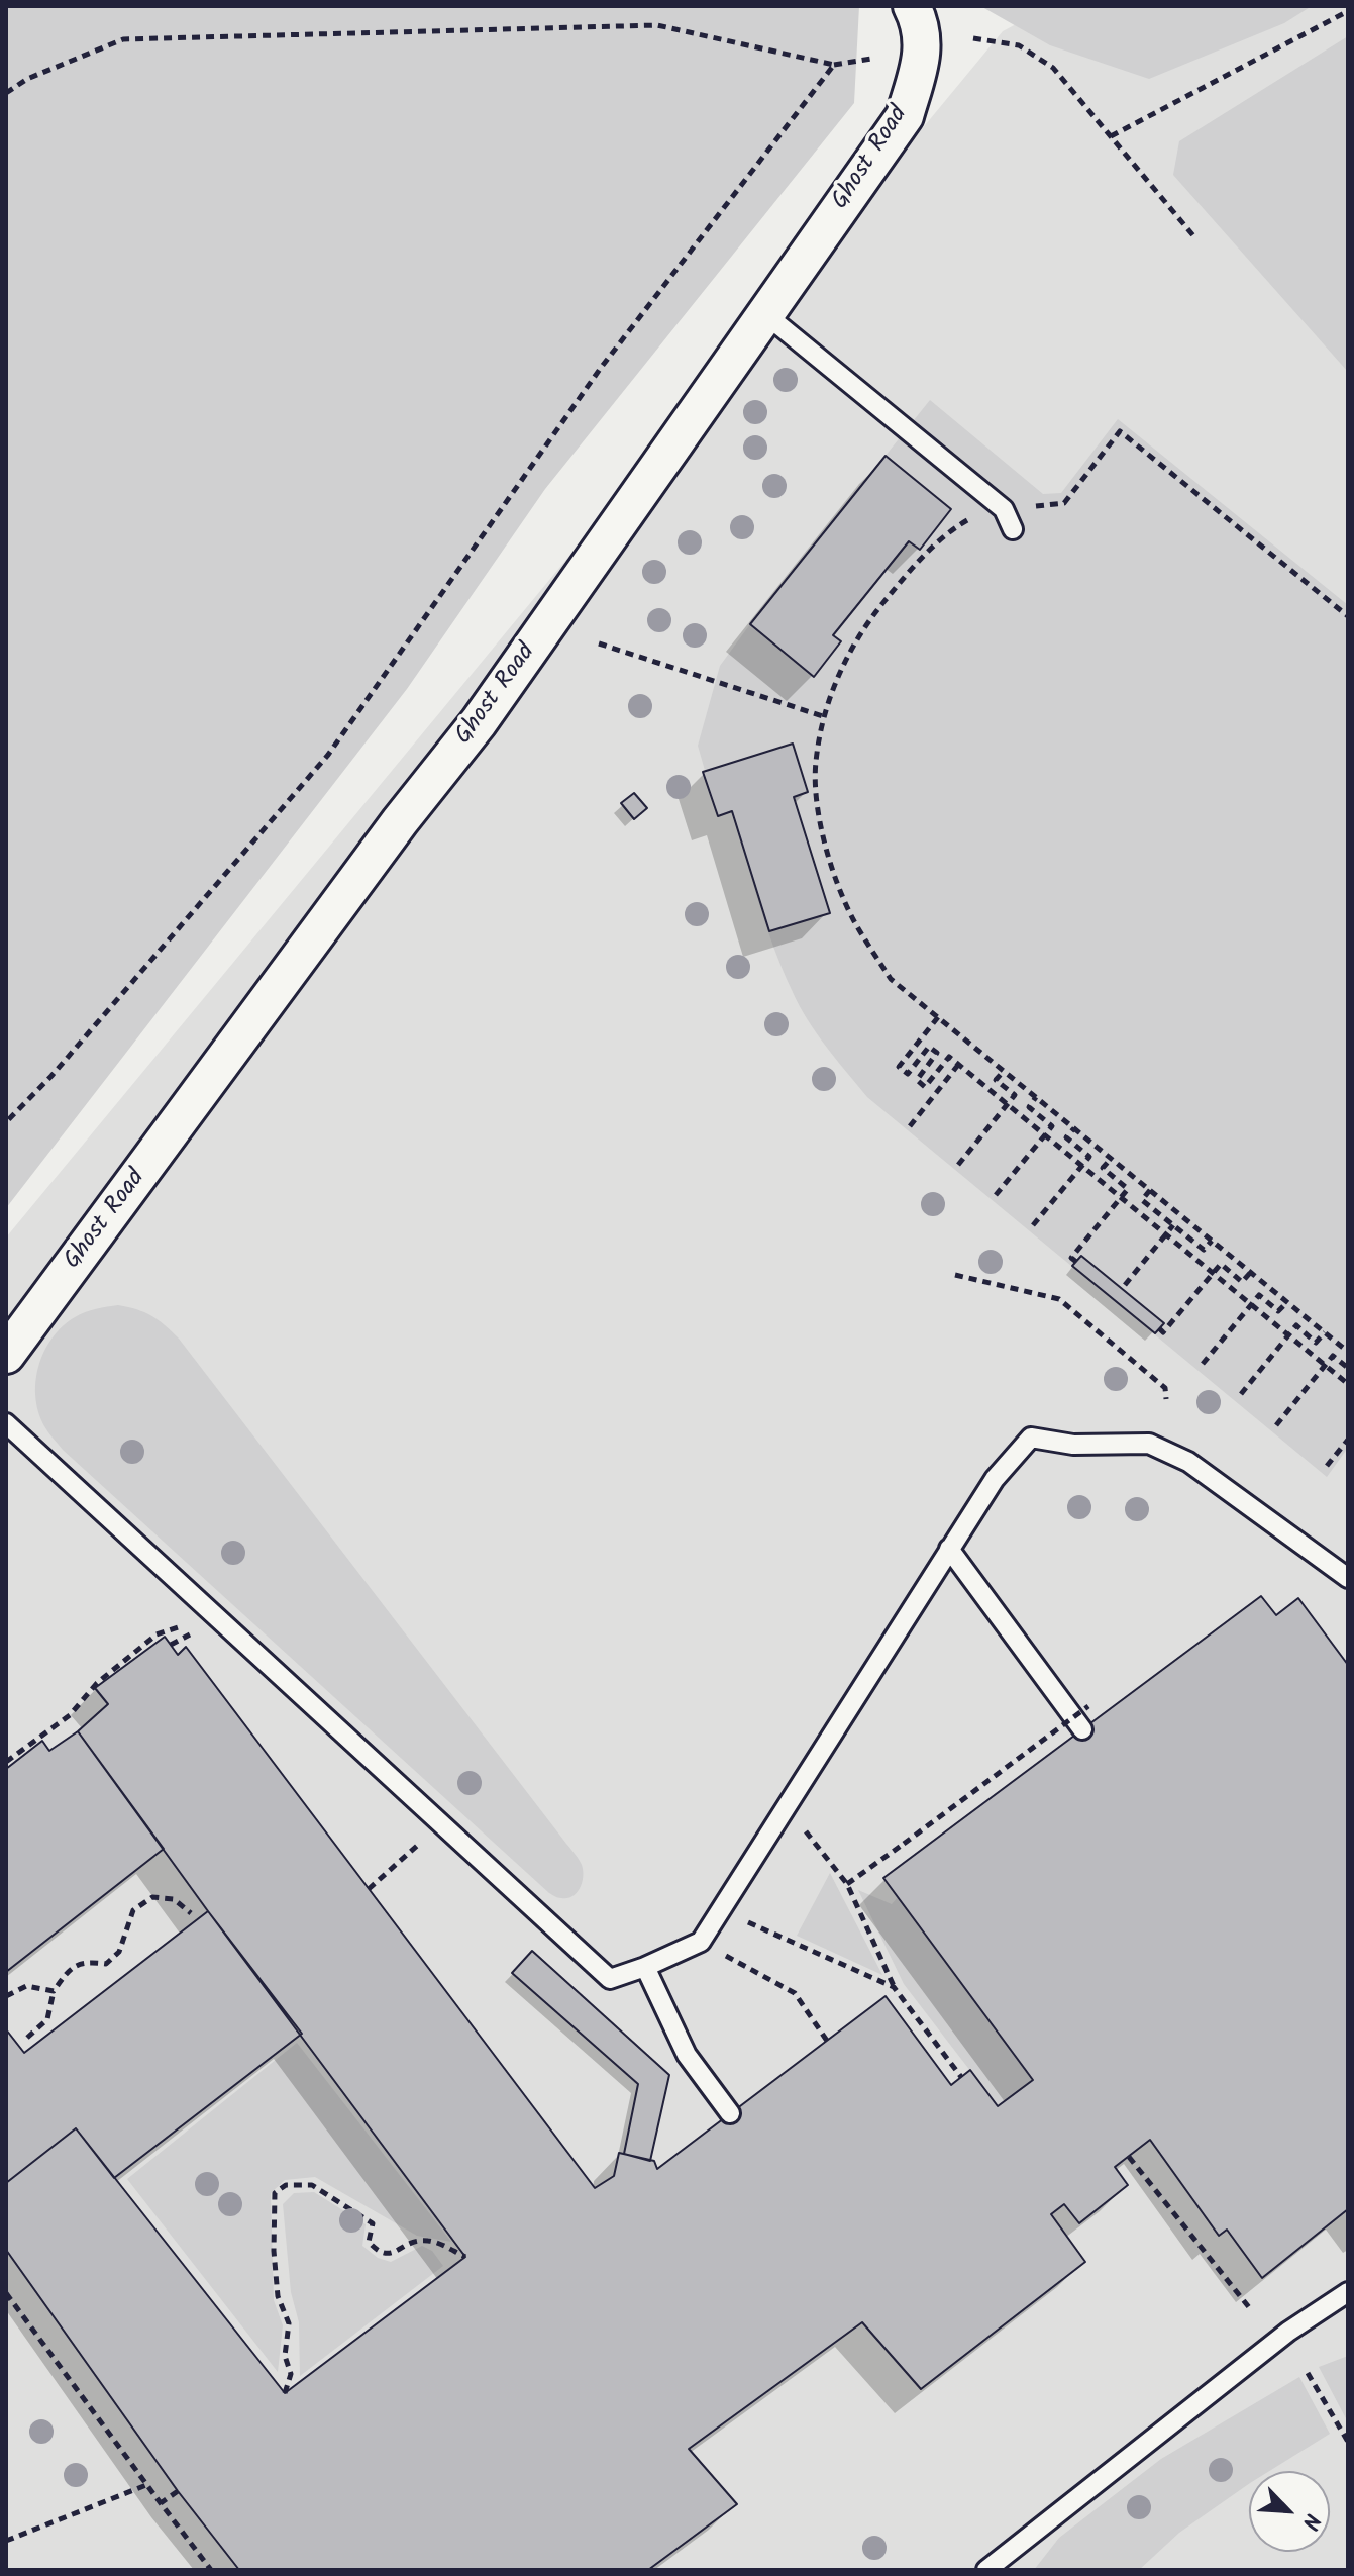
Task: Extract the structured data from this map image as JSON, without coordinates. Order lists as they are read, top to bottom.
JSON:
{
  "streets": {
    "street": ["Ghost Road"]
  },
  "north": "bottom right"
}
